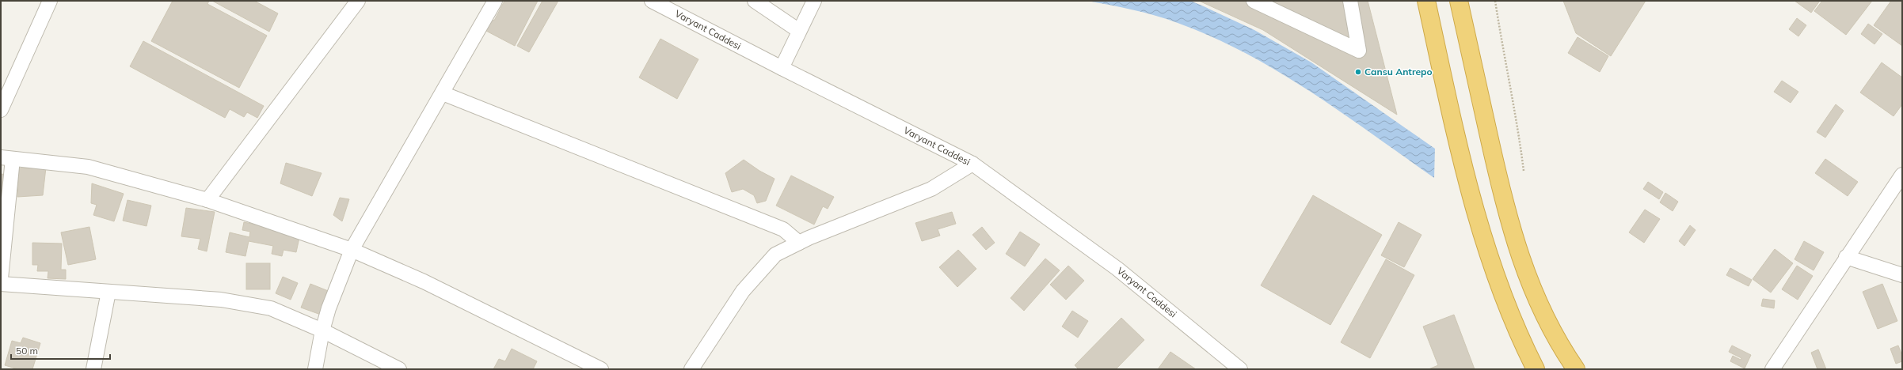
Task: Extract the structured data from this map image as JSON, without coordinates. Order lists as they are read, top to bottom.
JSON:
{
  "streets": {
    "street": ["Varyant Caddesi"]
  },
  "places": ["Cansu Antrepo"],
  "scale_bar": "50 m"
}
